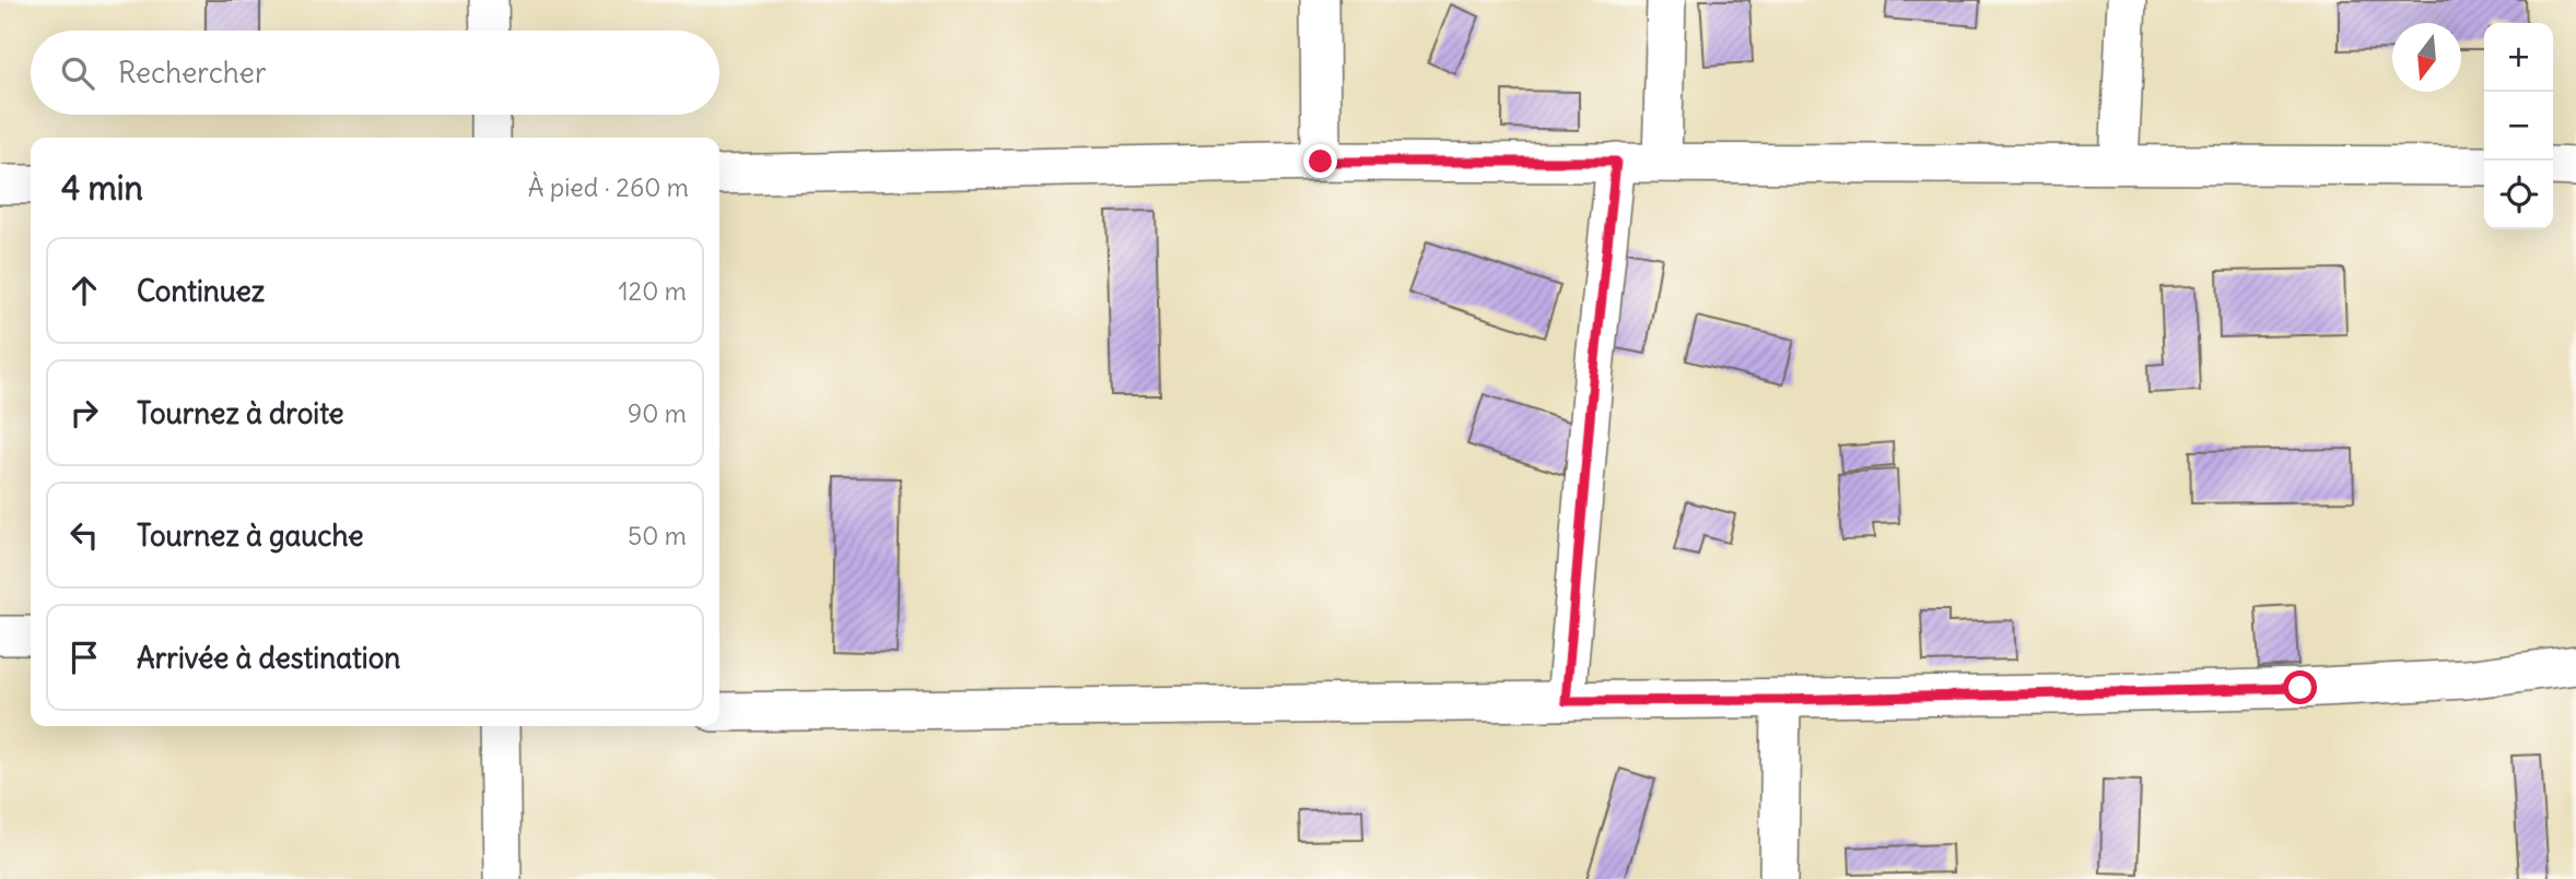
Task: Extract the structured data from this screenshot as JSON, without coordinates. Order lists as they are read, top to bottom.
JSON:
{
  "north": "bottom",
  "page": {
    "map_buttons": ["+", "−"],
    "search": "Rechercher",
    "heading": ["4 min", "À pied · 260 m"],
    "list": [
      ["Continuez", "120 m"],
      ["Tournez à droite", "90 m"],
      ["Tournez à gauche", "50 m"],
      "Arrivée à destination"
    ]
  }
}
